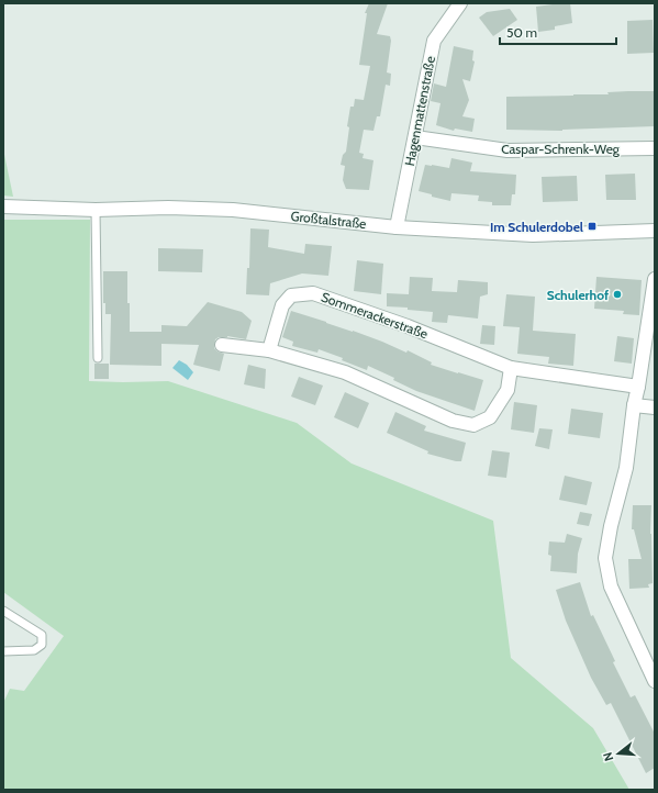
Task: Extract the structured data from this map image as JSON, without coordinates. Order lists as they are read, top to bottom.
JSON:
{
  "streets": {
    "street": [
      "Hagenmattenstraße",
      "Caspar-Schrenk-Weg",
      "Großtalstraße",
      "Sommerackerstraße"
    ]
  },
  "crossings": [
    ["Hagenmattenstraße", "Caspar-Schrenk-Weg"],
    ["Hagenmattenstraße", "Großtalstraße"]
  ],
  "places": {
    "transit": ["Im Schulerdobel"],
    "other": ["Schulerhof"]
  },
  "scale_bar": "50 m",
  "north": "left"
}
